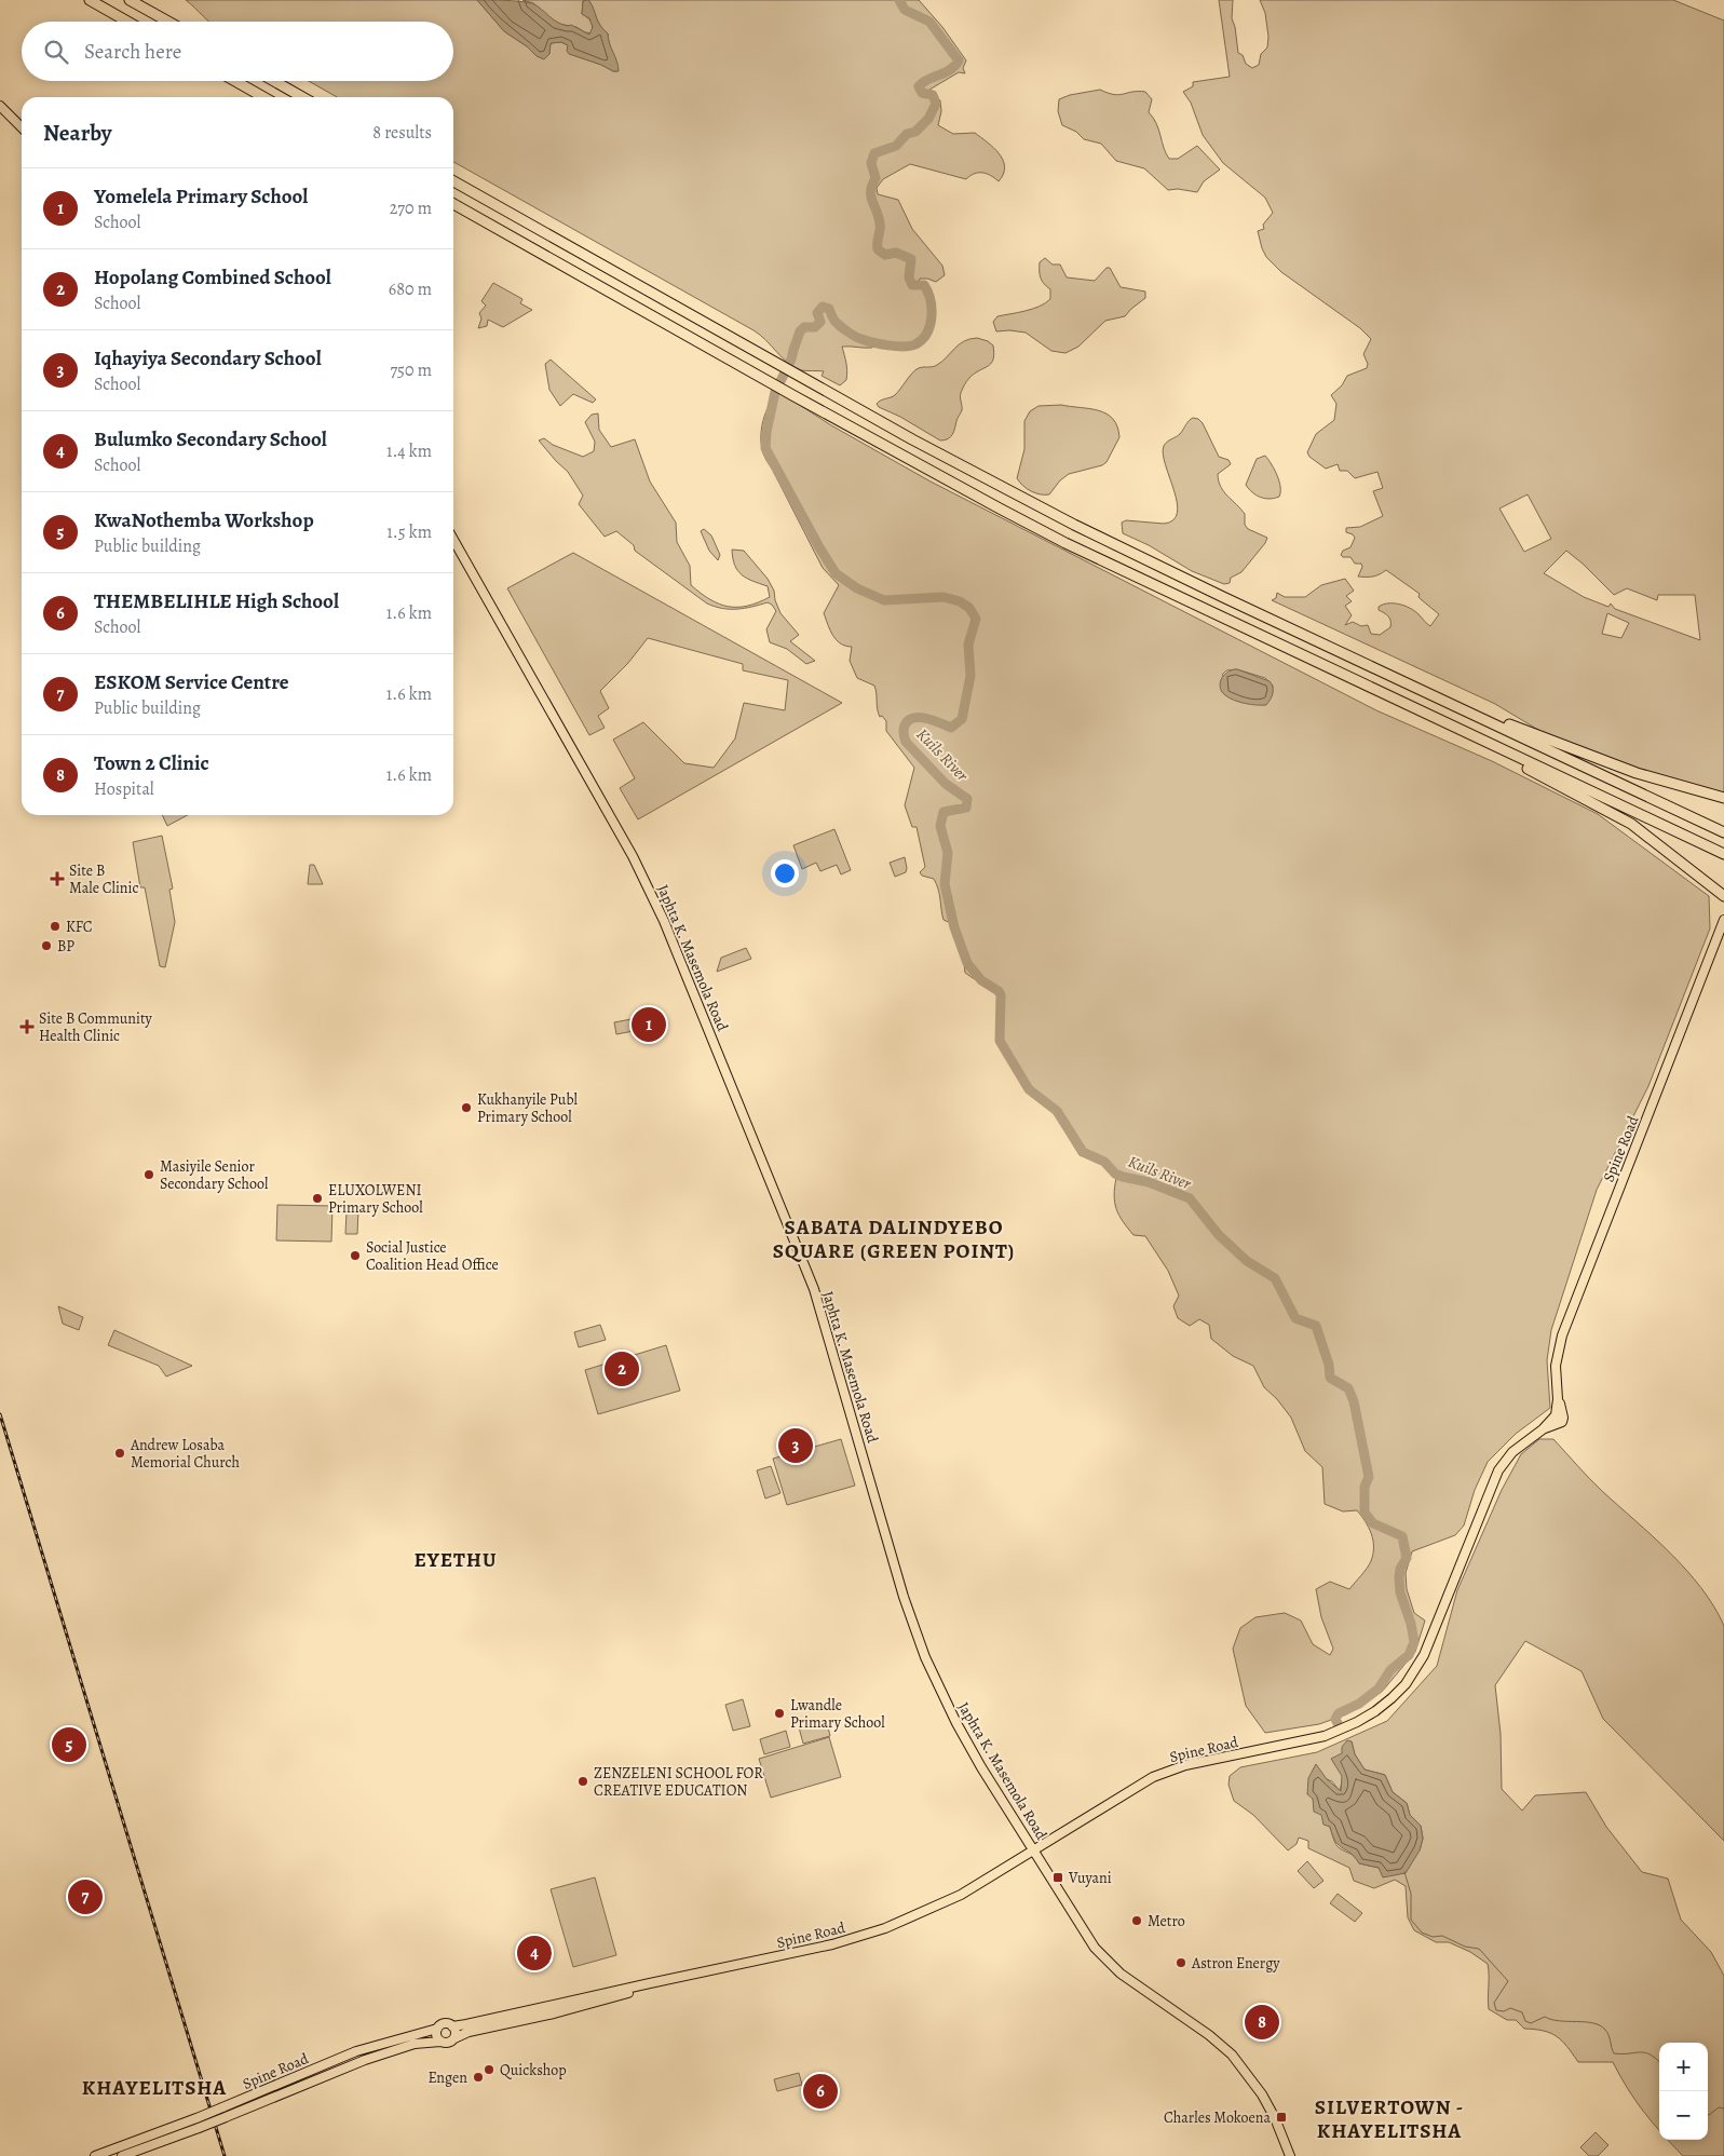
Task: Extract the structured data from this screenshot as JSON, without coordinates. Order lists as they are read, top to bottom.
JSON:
{
  "streets": {
    "main road": ["Japhta K. Masemola Road", "Spine Road"]
  },
  "crossings": [
    ["Japhta K. Masemola Road", "Spine Road"]
  ],
  "districts": [
    "SABATA DALINDYEBO SQUARE (GREEN POINT)",
    "EYETHU",
    "KHAYELITSHA",
    "SILVERTOWN - KHAYELITSHA"
  ],
  "water": ["Kuils River"],
  "places": {
    "health": ["Site B Male Clinic", "Site B Community Health Clinic"],
    "other": [
      "KFC",
      "BP",
      "Kukhanyile Publ Primary School",
      "Masiyile Senior Secondary School",
      "ELUXOLWENI Primary School",
      "Social Justice Coalition Head Office",
      "Andrew Losaba Memorial Church",
      "Lwandle Primary School",
      "ZENZELENI SCHOOL FOR CREATIVE EDUCATION",
      "Metro",
      "Astron Energy",
      "Quickshop",
      "Engen"
    ],
    "transit": ["Vuyani", "Charles Mokoena"]
  },
  "page": {
    "search": "Search here",
    "heading": ["Nearby", "8 results"],
    "list": [
      {
        "mark": "1",
        "name": "Yomelela Primary School",
        "note": "School",
        "value": "270 m"
      },
      {
        "mark": "2",
        "name": "Hopolang Combined School",
        "note": "School",
        "value": "680 m"
      },
      {
        "mark": "3",
        "name": "Iqhayiya Secondary School",
        "note": "School",
        "value": "750 m"
      },
      {
        "mark": "4",
        "name": "Bulumko Secondary School",
        "note": "School",
        "value": "1.4 km"
      },
      {
        "mark": "5",
        "name": "KwaNothemba Workshop",
        "note": "Public building",
        "value": "1.5 km"
      },
      {
        "mark": "6",
        "name": "THEMBELIHLE High School",
        "note": "School",
        "value": "1.6 km"
      },
      {
        "mark": "7",
        "name": "ESKOM Service Centre",
        "note": "Public building",
        "value": "1.6 km"
      },
      {
        "mark": "8",
        "name": "Town 2 Clinic",
        "note": "Hospital",
        "value": "1.6 km"
      }
    ],
    "pins": [
      "1",
      "2",
      "3",
      "5",
      "7",
      "4",
      "8",
      "6"
    ],
    "map_buttons": ["+", "−"]
  }
}
